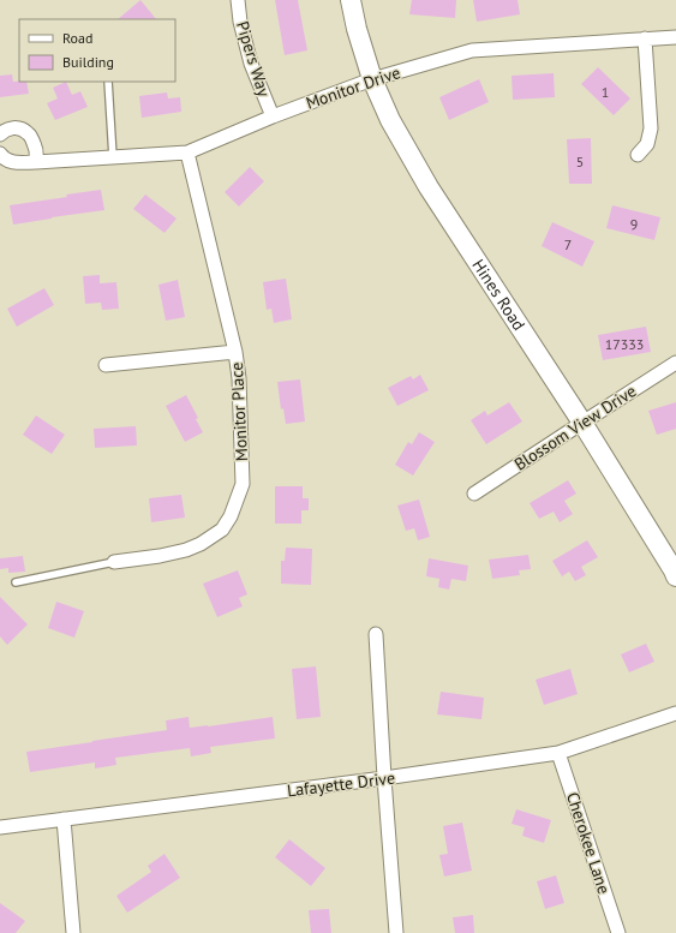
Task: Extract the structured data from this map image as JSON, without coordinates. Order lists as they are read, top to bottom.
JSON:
{
  "streets": {
    "street": [
      "Pipers Way",
      "Monitor Drive",
      "Hines Road",
      "Monitor Place",
      "Blossom View Drive",
      "Lafayette Drive",
      "Cherokee Lane"
    ]
  },
  "crossings": [
    ["Pipers Way", "Monitor Drive"],
    ["Monitor Drive", "Hines Road"],
    ["Monitor Drive", "Monitor Place"],
    ["Hines Road", "Blossom View Drive"],
    ["Lafayette Drive", "Cherokee Lane"]
  ],
  "house_numbers": [
    "1",
    "5",
    "9",
    "7",
    "17333"
  ],
  "legend": ["Road", "Building"]
}
